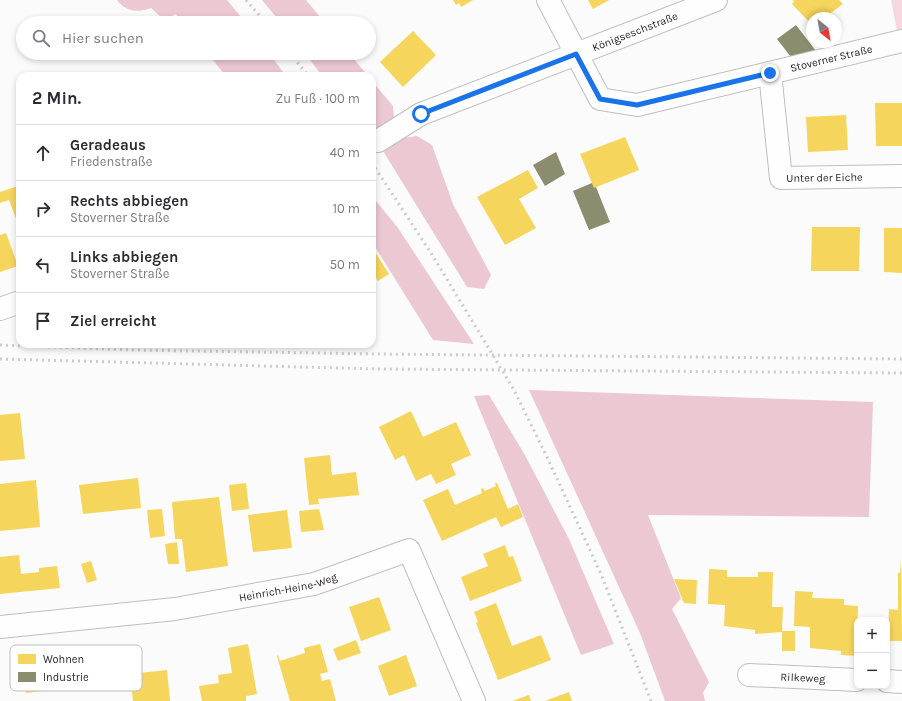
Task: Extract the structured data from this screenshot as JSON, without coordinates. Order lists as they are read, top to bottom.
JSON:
{
  "streets": {
    "street": [
      "Königseschstraße",
      "Stoverner Straße",
      "Unter der Eiche",
      "Heinrich-Heine-Weg",
      "Rilkeweg"
    ]
  },
  "crossings": [
    ["Königseschstraße", "Stoverner Straße"],
    ["Stoverner Straße", "Unter der Eiche"]
  ],
  "legend": ["Wohnen", "Industrie"],
  "north": "bottom right",
  "page": {
    "search": "Hier suchen",
    "heading": ["2 Min.", "Zu Fuß · 100 m"],
    "list": [
      ["Geradeaus", "Friedenstraße", "40 m"],
      ["Rechts abbiegen", "Stoverner Straße", "10 m"],
      ["Links abbiegen", "Stoverner Straße", "50 m"],
      "Ziel erreicht"
    ],
    "map_buttons": ["+", "−"]
  }
}
